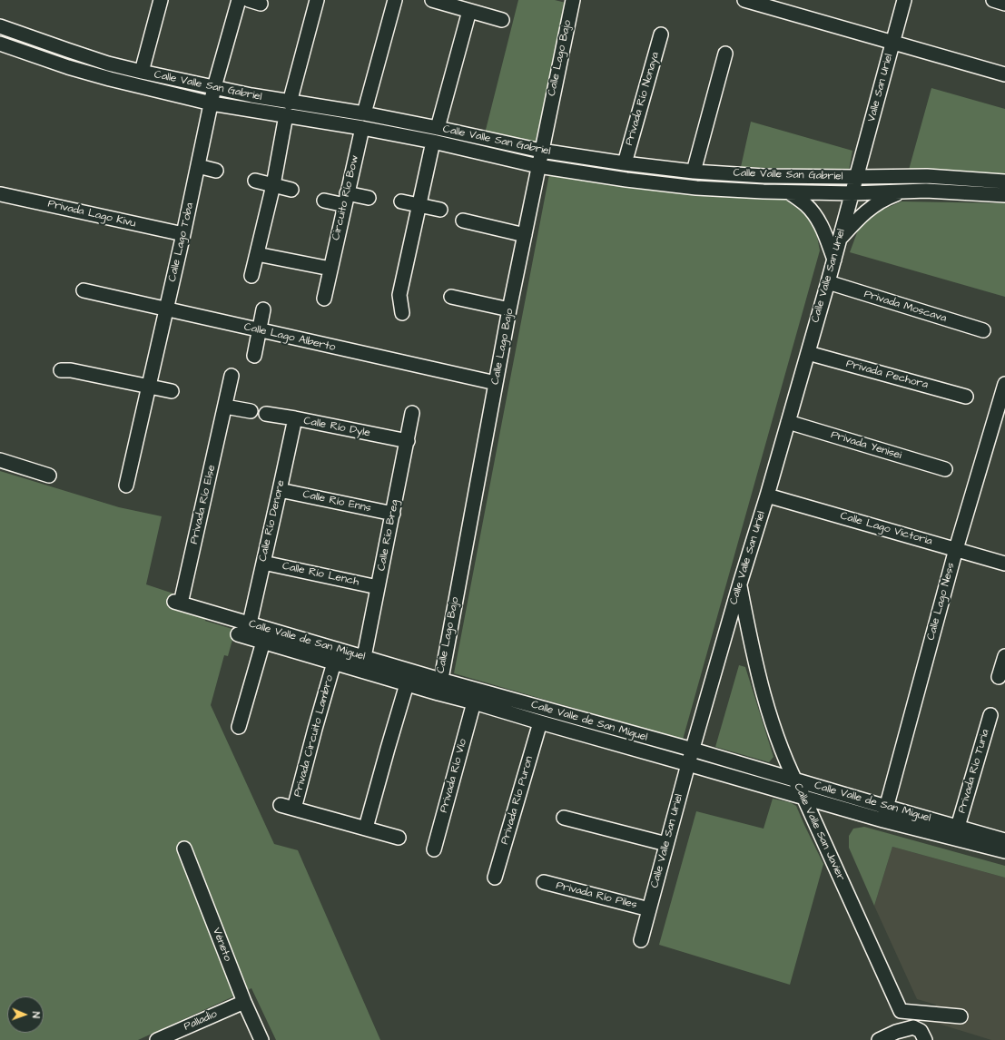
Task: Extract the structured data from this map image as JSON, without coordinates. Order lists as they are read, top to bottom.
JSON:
{
  "streets": {
    "street": [
      "Calle Lago Bajo",
      "Calle Valle San Gabriel",
      "Valle San Uriel",
      "Privada Río Nonaya",
      "Circuito Río Bow",
      "Privada Lago Kivu",
      "Calle Lago Toba",
      "Calle Valle San Uriel",
      "Privada Moscava",
      "Calle Lago Alberto",
      "Privada Pechora",
      "Calle Río Dyle",
      "Privada Yenisei",
      "Calle Río Enns",
      "Privada Río Else",
      "Calle Río Denore",
      "Calle Lago Victoria",
      "Calle Río Breg",
      "Calle Río Lench",
      "Calle Lago Ness",
      "Calle Valle de San Miguel",
      "Privada Circuito Lambro",
      "Privada Río Turia",
      "Privada Río Vío",
      "Privada Río Puron",
      "Calle Valle San Javier",
      "Privada Río Piles",
      "Véneto",
      "Palladio"
    ]
  },
  "crossings": [
    ["Calle Lago Bajo", "Calle Valle San Gabriel"],
    ["Calle Lago Bajo", "Calle Lago Alberto"],
    ["Calle Lago Bajo", "Calle Valle de San Miguel"],
    ["Calle Valle San Gabriel", "Valle San Uriel"],
    ["Calle Valle San Gabriel", "Privada Río Nonaya"],
    ["Calle Valle San Gabriel", "Circuito Río Bow"],
    ["Calle Valle San Gabriel", "Calle Lago Toba"],
    ["Calle Valle San Gabriel", "Calle Valle San Uriel"],
    ["Valle San Uriel", "Calle Valle San Uriel"],
    ["Privada Lago Kivu", "Calle Lago Toba"],
    ["Calle Lago Toba", "Calle Lago Alberto"],
    ["Calle Valle San Uriel", "Privada Moscava"],
    ["Calle Valle San Uriel", "Privada Pechora"],
    ["Calle Valle San Uriel", "Privada Yenisei"],
    ["Calle Valle San Uriel", "Calle Lago Victoria"],
    ["Calle Valle San Uriel", "Calle Valle de San Miguel"],
    ["Calle Valle San Uriel", "Calle Valle San Javier"],
    ["Calle Valle San Uriel", "Privada Río Piles"],
    ["Calle Río Dyle", "Calle Río Denore"],
    ["Calle Río Dyle", "Calle Río Breg"],
    ["Calle Río Enns", "Calle Río Denore"],
    ["Calle Río Enns", "Calle Río Breg"],
    ["Privada Río Else", "Calle Valle de San Miguel"],
    ["Calle Río Denore", "Calle Río Lench"],
    ["Calle Río Denore", "Calle Valle de San Miguel"],
    ["Calle Lago Victoria", "Calle Lago Ness"],
    ["Calle Río Breg", "Calle Río Lench"],
    ["Calle Río Breg", "Calle Valle de San Miguel"],
    ["Calle Lago Ness", "Calle Valle de San Miguel"],
    ["Calle Valle de San Miguel", "Privada Circuito Lambro"],
    ["Calle Valle de San Miguel", "Privada Río Turia"],
    ["Calle Valle de San Miguel", "Privada Río Vío"],
    ["Calle Valle de San Miguel", "Privada Río Puron"],
    ["Calle Valle de San Miguel", "Calle Valle San Javier"],
    ["Véneto", "Palladio"]
  ],
  "north": "right"
}
